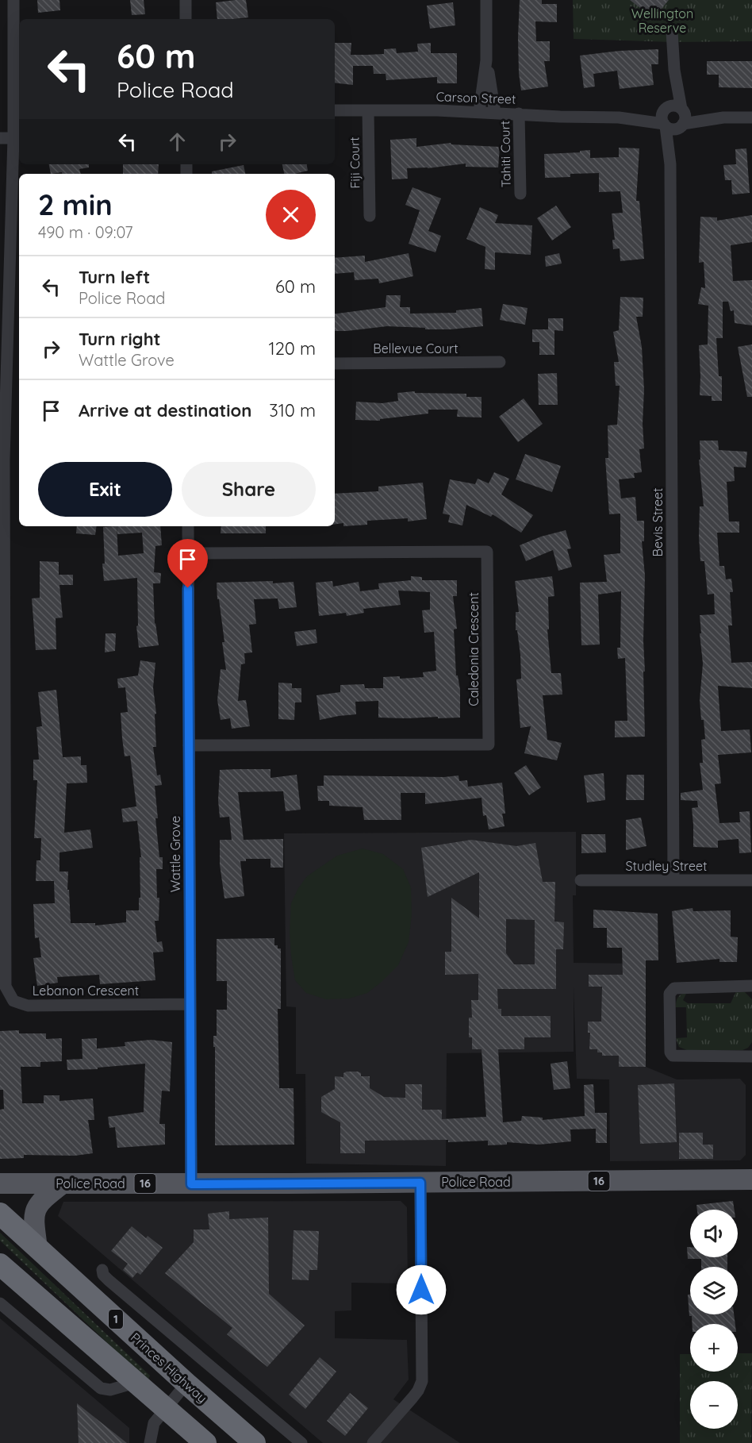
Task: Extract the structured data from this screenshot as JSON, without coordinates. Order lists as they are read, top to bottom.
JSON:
{
  "streets": {
    "highway": ["1", "Princes Highway"],
    "main road": ["16", "Police Road"],
    "street": [
      "Carson Street",
      "Tahiti Court",
      "Fiji Court",
      "Bellevue Court",
      "Bevis Street",
      "Caledonia Crescent",
      "Wattle Grove",
      "Studley Street",
      "Lebanon Crescent"
    ]
  },
  "crossings": [
    ["Carson Street", "Tahiti Court"],
    ["Carson Street", "Fiji Court"],
    ["Carson Street", "Bevis Street"],
    ["Bevis Street", "Studley Street"],
    ["Caledonia Crescent", "Wattle Grove"],
    ["Wattle Grove", "Lebanon Crescent"],
    ["Wattle Grove", "Police Road"]
  ],
  "parks": ["Wellington Reserve"],
  "page": {
    "turn": ["60 m", "Police Road"],
    "heading": ["2 min", "490 m · 09:07"],
    "list": [
      {
        "name": "Turn left",
        "note": "Police Road",
        "value": "60 m"
      },
      {
        "name": "Turn right",
        "note": "Wattle Grove",
        "value": "120 m"
      },
      {
        "name": "Arrive at destination",
        "value": "310 m"
      }
    ],
    "buttons": ["Exit", "Share"],
    "map_buttons": ["+", "−"]
  }
}
